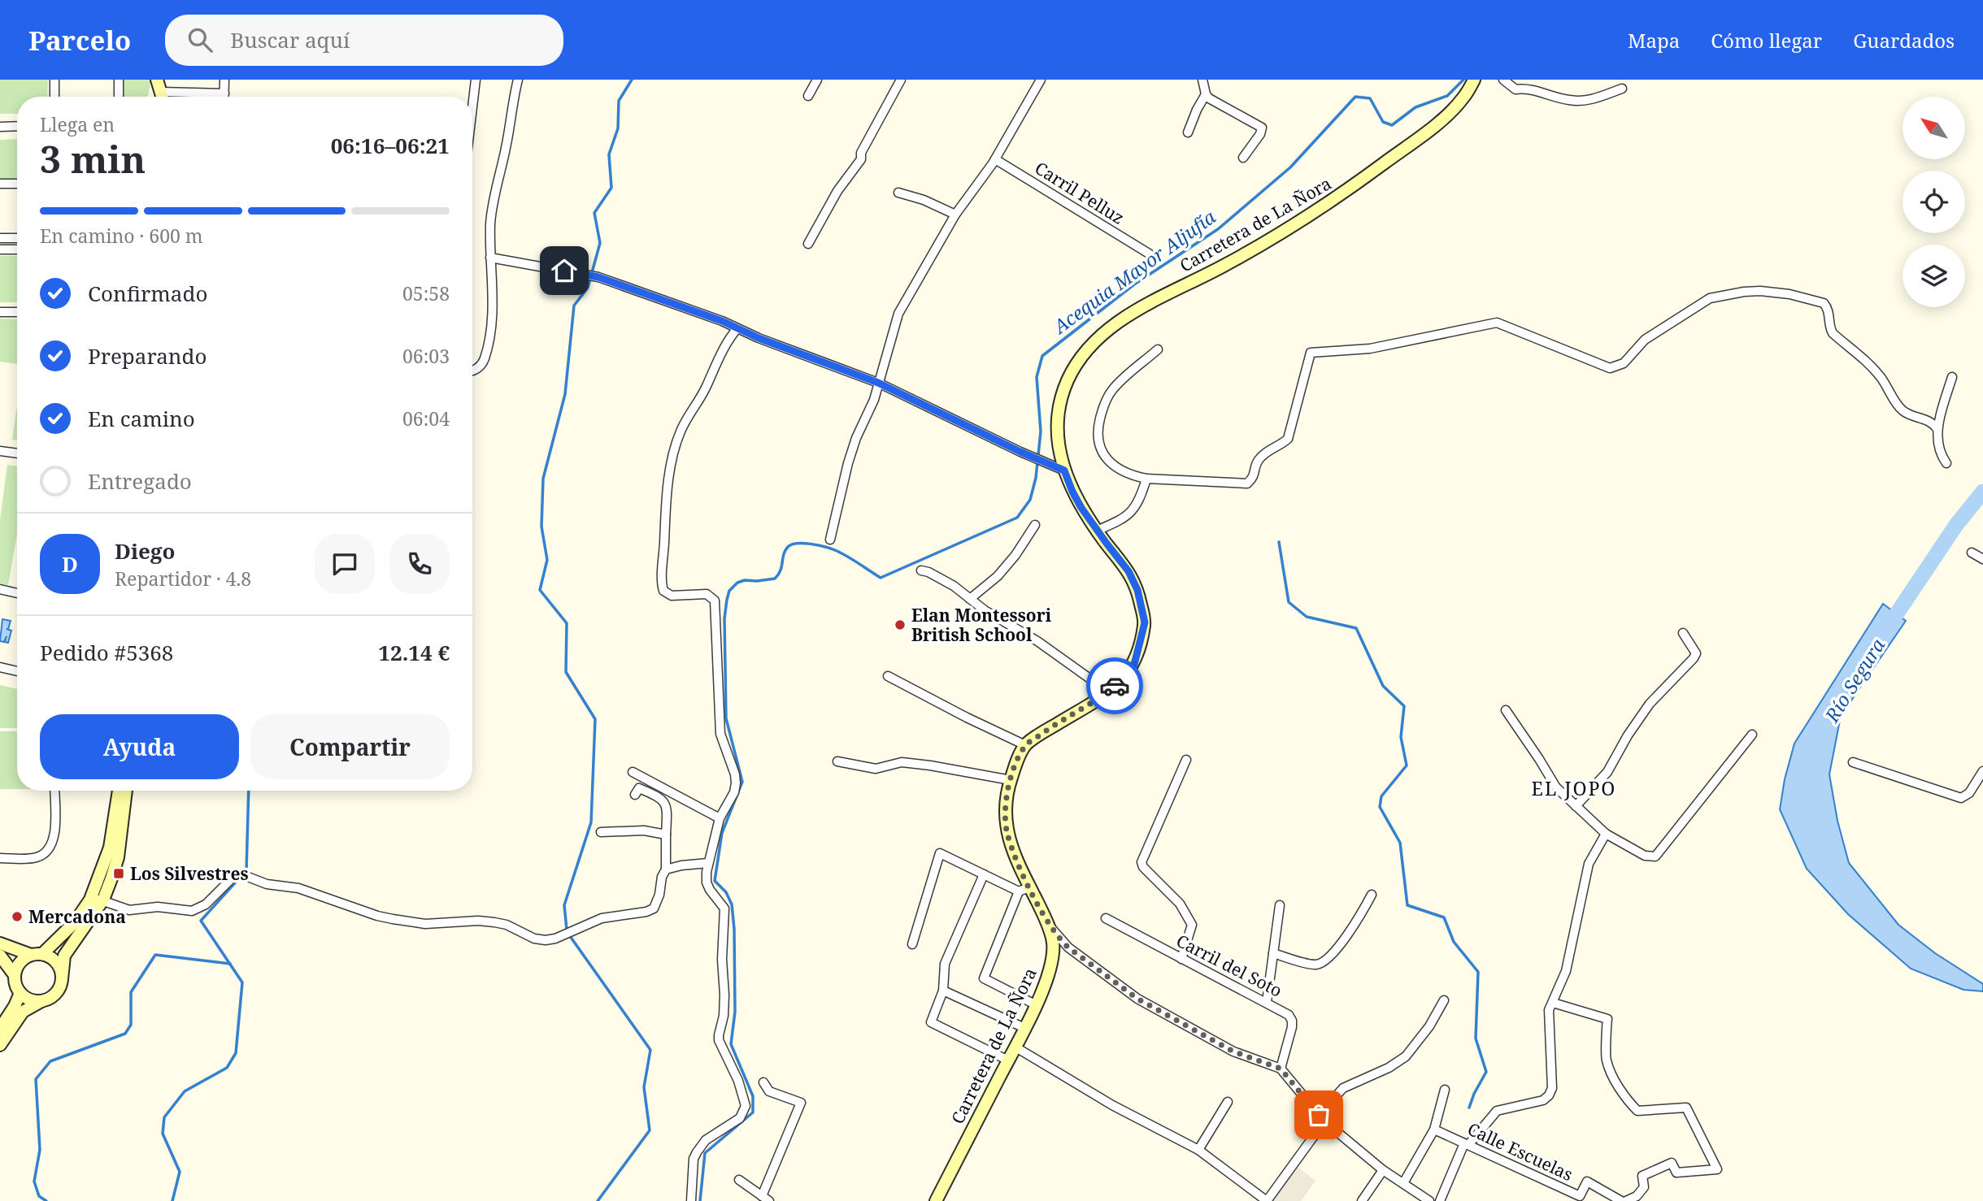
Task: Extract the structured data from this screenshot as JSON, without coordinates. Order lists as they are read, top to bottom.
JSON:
{
  "streets": {
    "main road": ["Carretera de La Ñora"],
    "street": ["Carril Pelluz", "Carril del Soto", "Calle Escuelas"]
  },
  "districts": ["EL JOPO"],
  "water": ["Acequia Mayor Aljufía", "Río Segura"],
  "places": {
    "other": ["Elan Montessori British School", "Mercadona"],
    "transit": ["Los Silvestres"]
  },
  "north": "top left",
  "page": {
    "header": "Parcelo",
    "search": "Buscar aquí",
    "nav": ["Mapa", "Cómo llegar", "Guardados"],
    "heading": ["3 min", "Llega en", "06:16–06:21"],
    "panel": [
      "Diego",
      "Repartidor · 4.8",
      "Pedido #5368",
      "12.14 €"
    ],
    "bar": "En camino · 600 m",
    "list": [
      ["Confirmado", "05:58"],
      ["Preparando", "06:03"],
      ["En camino", "06:04"],
      "Entregado"
    ],
    "round": "D",
    "buttons": ["Ayuda", "Compartir"]
  }
}
